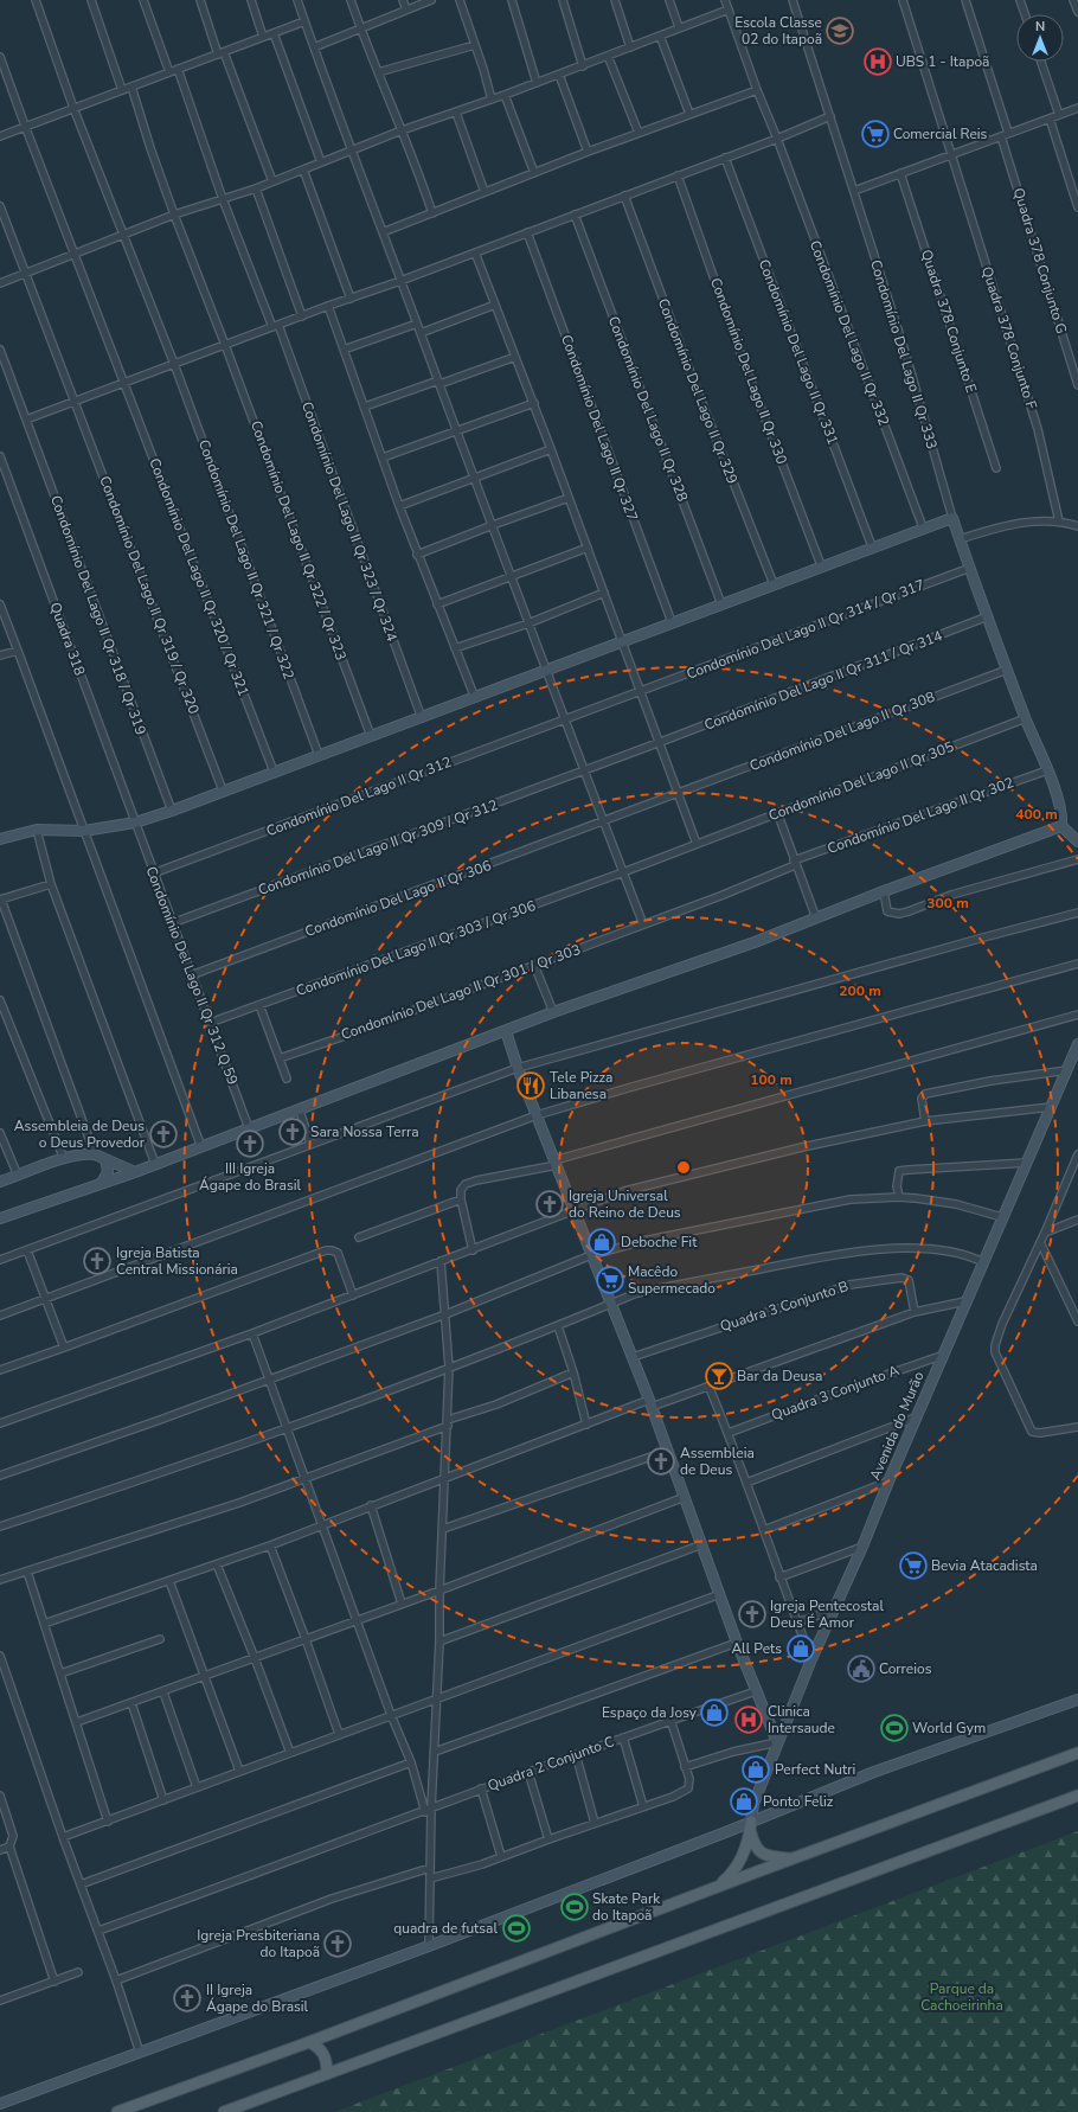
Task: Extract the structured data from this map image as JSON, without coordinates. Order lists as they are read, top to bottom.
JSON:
{
  "streets": {
    "street": [
      "Quadra 378 Conjunto G",
      "Quadra 378 Conjunto E",
      "Condomínio Del Lago II Qr 332",
      "Quadra 378 Conjunto F",
      "Condomínio Del Lago II Qr 331",
      "Condomínio Del Lago II Qr 333",
      "Condomínio Del Lago II Qr 330",
      "Condomínio Del Lago II Qr 329",
      "Condomínio Del Lago II Qr 328",
      "Condomínio Del Lago II Qr 327",
      "Condomínio Del Lago II Qr 323 / Qr 324",
      "Condomínio Del Lago II Qr 322 / Qr 323",
      "Condomínio Del Lago II Qr 321 / Qr 322",
      "Condomínio Del Lago II Qr 320 / Qr 321",
      "Condomínio Del Lago II Qr 319 / Qr 320",
      "Condomínio Del Lago II Qr 318 / Qr 319",
      "Condomínio Del Lago II Qr 314 / Qr 317",
      "Quadra 318",
      "Condomínio Del Lago II Qr 311 / Qr 314",
      "Condomínio Del Lago II Qr 308",
      "Condomínio Del Lago II Qr 305",
      "Condomínio Del Lago II Qr 312",
      "Condomínio Del Lago II Qr 302",
      "Condomínio Del Lago II Qr 309 / Qr 312",
      "Condomínio Del Lago II Qr 306",
      "Condomínio Del Lago II Qr 303 / Qr 306",
      "Condomínio Del Lago II Qr 312 Q 59",
      "Condomínio Del Lago II Qr 301 / Qr 303",
      "Quadra 3 Conjunto B",
      "Quadra 3 Conjunto A",
      "Avenida do Murão",
      "Quadra 2 Conjunto C"
    ]
  },
  "crossings": [
    ["Condomínio Del Lago II Qr 314 / Qr 317", "Condomínio Del Lago II Qr 312"],
    ["Quadra 318", "Condomínio Del Lago II Qr 312 Q 59"],
    ["Condomínio Del Lago II Qr 311 / Qr 314", "Condomínio Del Lago II Qr 309 / Qr 312"],
    ["Condomínio Del Lago II Qr 308", "Condomínio Del Lago II Qr 306"],
    ["Condomínio Del Lago II Qr 305", "Condomínio Del Lago II Qr 303 / Qr 306"],
    ["Condomínio Del Lago II Qr 312", "Condomínio Del Lago II Qr 312 Q 59"],
    ["Condomínio Del Lago II Qr 302", "Condomínio Del Lago II Qr 301 / Qr 303"],
    ["Condomínio Del Lago II Qr 309 / Qr 312", "Condomínio Del Lago II Qr 312 Q 59"],
    ["Condomínio Del Lago II Qr 306", "Condomínio Del Lago II Qr 312 Q 59"],
    ["Condomínio Del Lago II Qr 303 / Qr 306", "Condomínio Del Lago II Qr 312 Q 59"],
    ["Quadra 3 Conjunto A", "Avenida do Murão"]
  ],
  "parks": ["Parque da Cachoeirinha"],
  "places": {
    "school or university": ["Escola Classe 02 do Itapoã"],
    "hospital": ["UBS 1 - Itapoã", "Clinica Intersaude"],
    "supermarket": ["Comercial Reis", "Macêdo Supermecado", "Bevia Atacadista"],
    "restaurant": ["Tele Pizza Libanesa"],
    "church": [
      "Sara Nossa Terra",
      "Assembleia de Deus o Deus Provedor",
      "III Igreja Ágape do Brasil",
      "Igreja Universal do Reino de Deus",
      "Igreja Batista Central Missionária",
      "Assembleia de Deus",
      "Igreja Pentecostal Deus É Amor",
      "Igreja Presbiteriana do Itapoã",
      "II Igreja Ágape do Brasil"
    ],
    "shop": [
      "Deboche Fit",
      "All Pets",
      "Espaço da Josy",
      "Perfect Nutri",
      "Ponto Feliz"
    ],
    "bar": ["Bar da Deusa"],
    "public building": ["Correios"],
    "sports": ["World Gym", "Skate Park do Itapoã", "quadra de futsal"]
  },
  "north": "top",
  "rings": [
    "400 m",
    "300 m",
    "200 m",
    "100 m"
  ]
}
